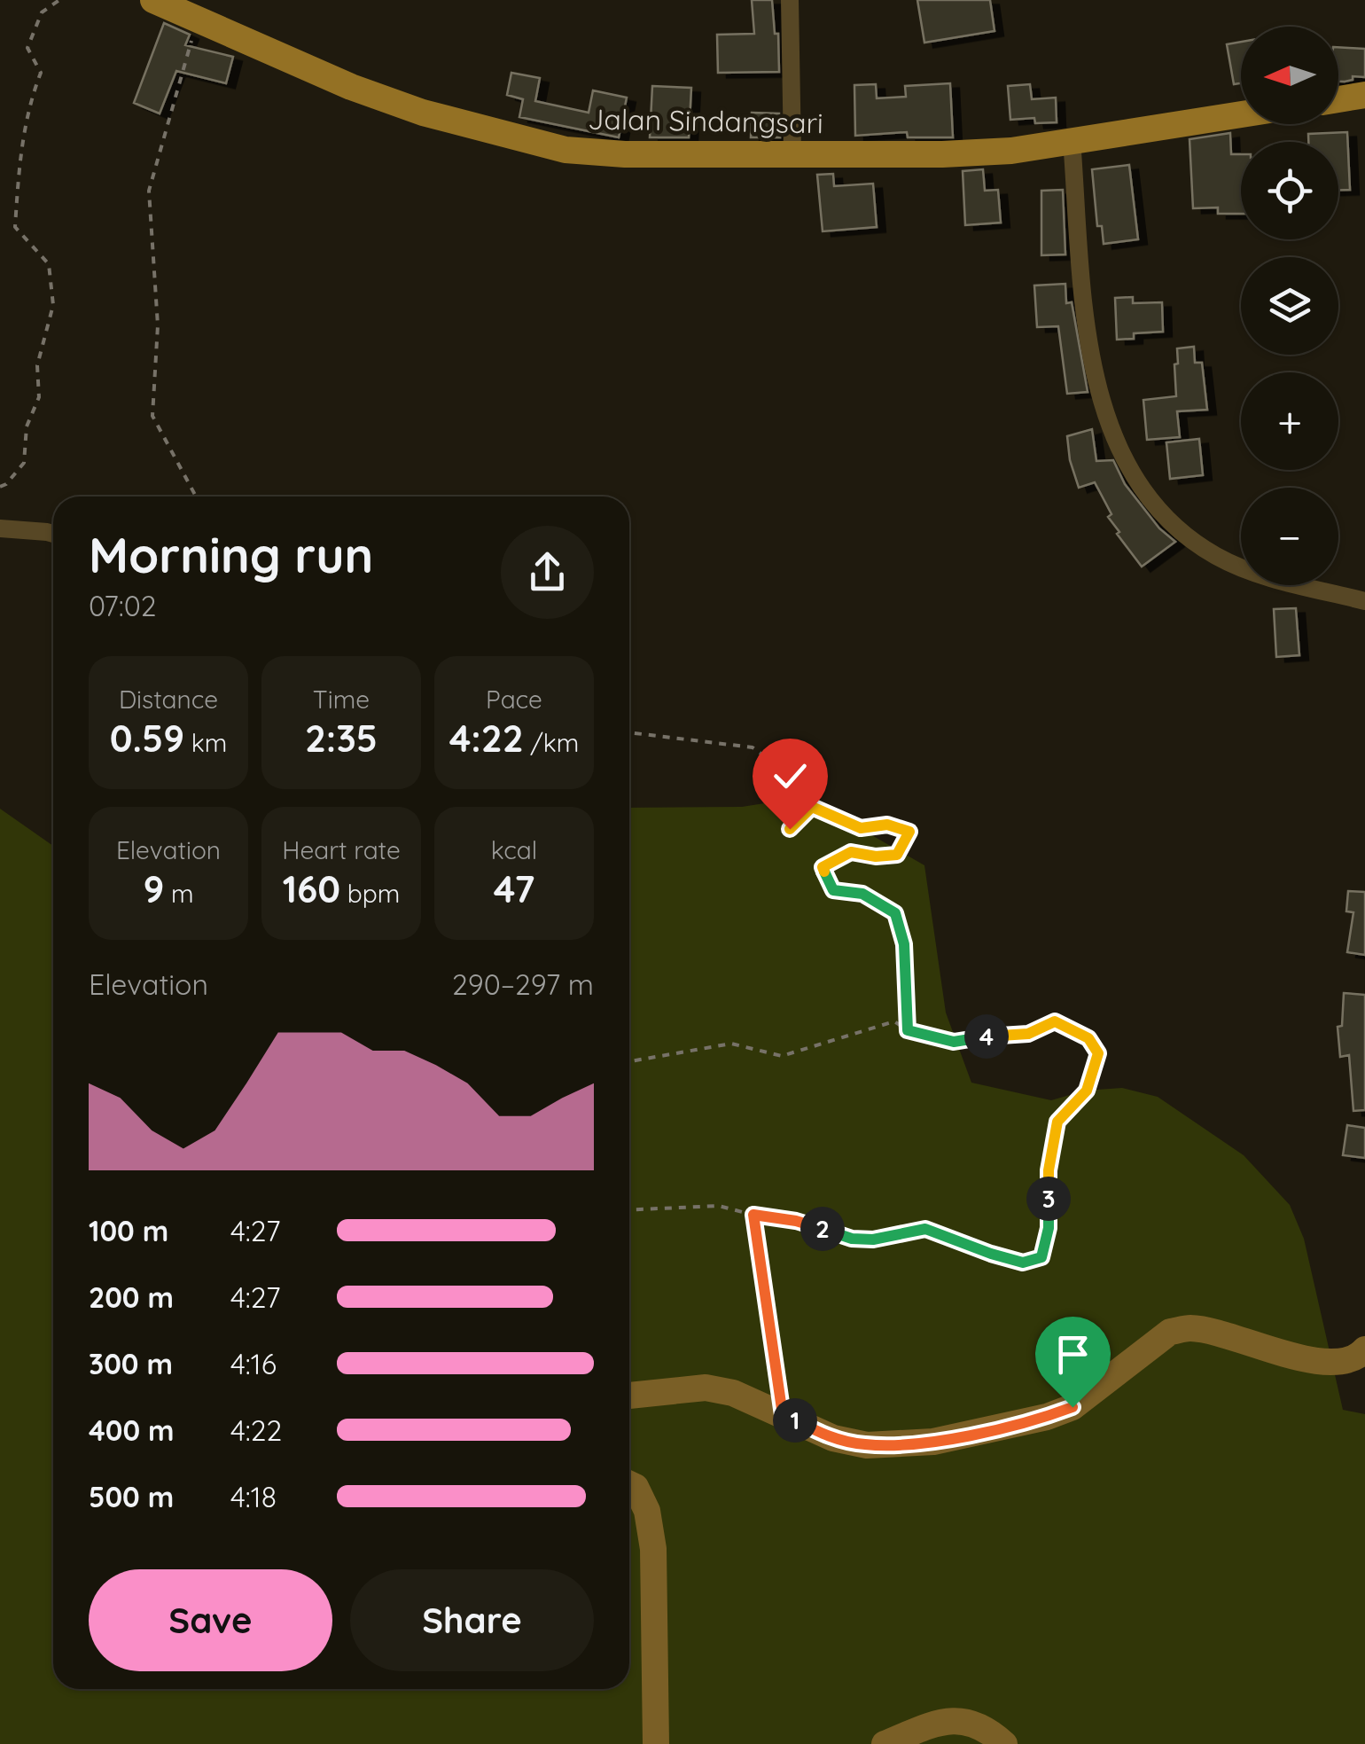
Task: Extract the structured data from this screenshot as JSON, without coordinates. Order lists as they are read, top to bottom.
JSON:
{
  "streets": {
    "main road": ["Jalan Sindangsari"]
  },
  "north": "left",
  "page": {
    "map_buttons": ["+", "−"],
    "heading": ["Morning run", "07:02"],
    "stats": [
      ["Distance", "0.59 km"],
      ["Time", "2:35"],
      ["Pace", "4:22 /km"],
      ["Elevation", "9 m"],
      ["Heart rate", "160 bpm"],
      ["kcal", "47"]
    ],
    "chart": ["Elevation", "290–297 m"],
    "pins": [
      "4",
      "3",
      "2",
      "1"
    ],
    "list": [
      {
        "name": "100 m",
        "note": "4:27"
      },
      {
        "name": "200 m",
        "note": "4:27"
      },
      {
        "name": "300 m",
        "note": "4:16"
      },
      {
        "name": "400 m",
        "note": "4:22"
      },
      {
        "name": "500 m",
        "note": "4:18"
      }
    ],
    "buttons": ["Save", "Share"]
  }
}
